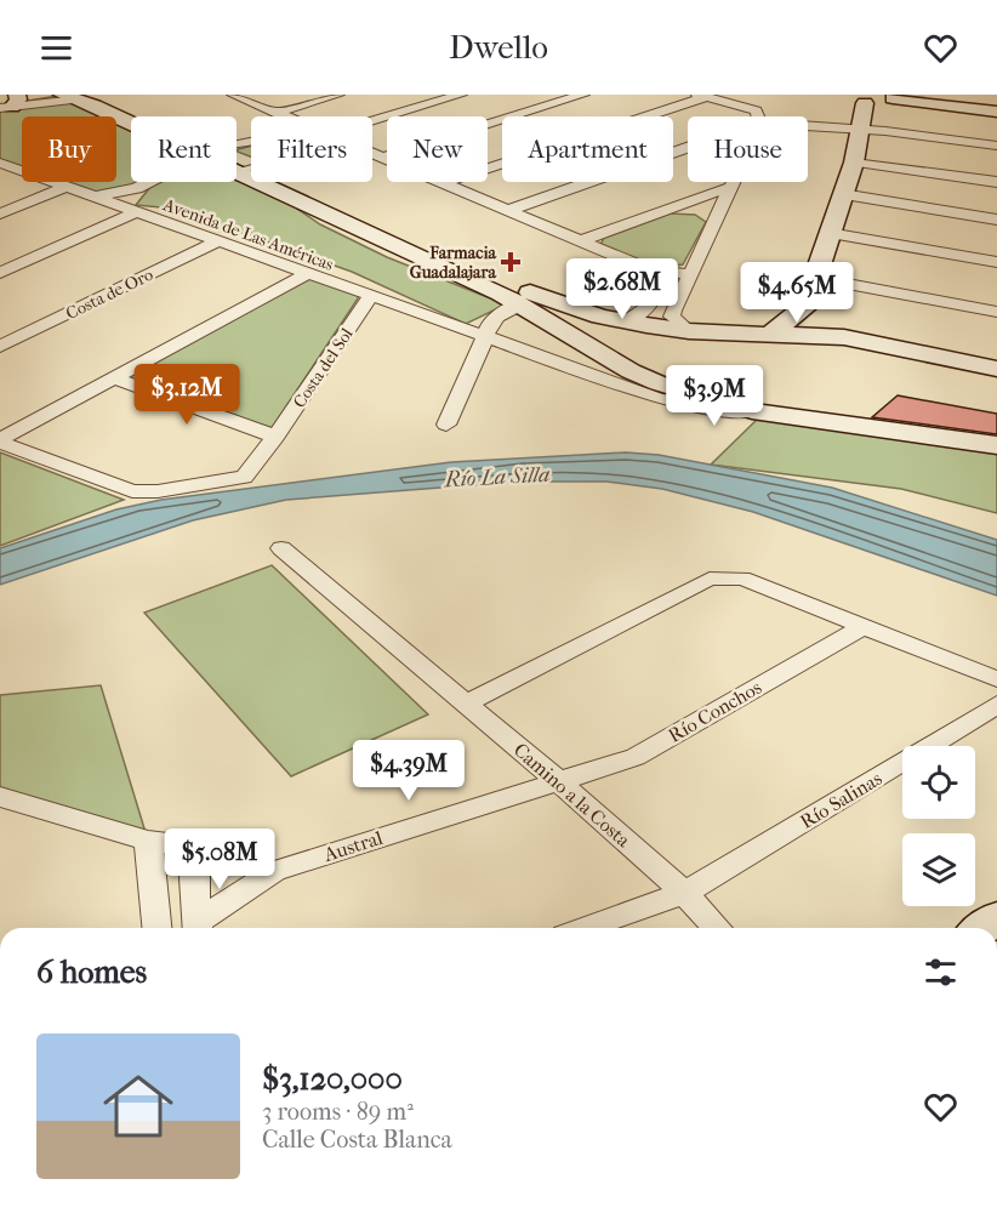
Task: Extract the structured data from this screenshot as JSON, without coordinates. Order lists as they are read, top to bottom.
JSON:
{
  "streets": {
    "street": [
      "Avenida de Las Américas",
      "Costa de Oro",
      "Costa del Sol",
      "Río Conchos",
      "Camino a la Costa",
      "Río Salinas",
      "Austral"
    ]
  },
  "crossings": [
    ["Avenida de Las Américas", "Costa de Oro"],
    ["Avenida de Las Américas", "Costa del Sol"],
    ["Río Conchos", "Camino a la Costa"],
    ["Río Conchos", "Austral"],
    ["Camino a la Costa", "Río Salinas"],
    ["Camino a la Costa", "Austral"]
  ],
  "water": ["Río La Silla"],
  "places": {
    "health": ["Farmacia Guadalajara"]
  },
  "page": {
    "header": "Dwello",
    "chip": [
      "Buy",
      "Rent",
      "Filters",
      "New",
      "Apartment",
      "House"
    ],
    "price": [
      "$2.68M",
      "$4.65M",
      "$3.12M",
      "$3.9M",
      "$4.39M",
      "$5.08M"
    ],
    "heading": "6 homes",
    "list": [
      {
        "name": "$3,120,000",
        "note": "3 rooms · 89 m² · Calle Costa Blanca"
      }
    ]
  }
}
